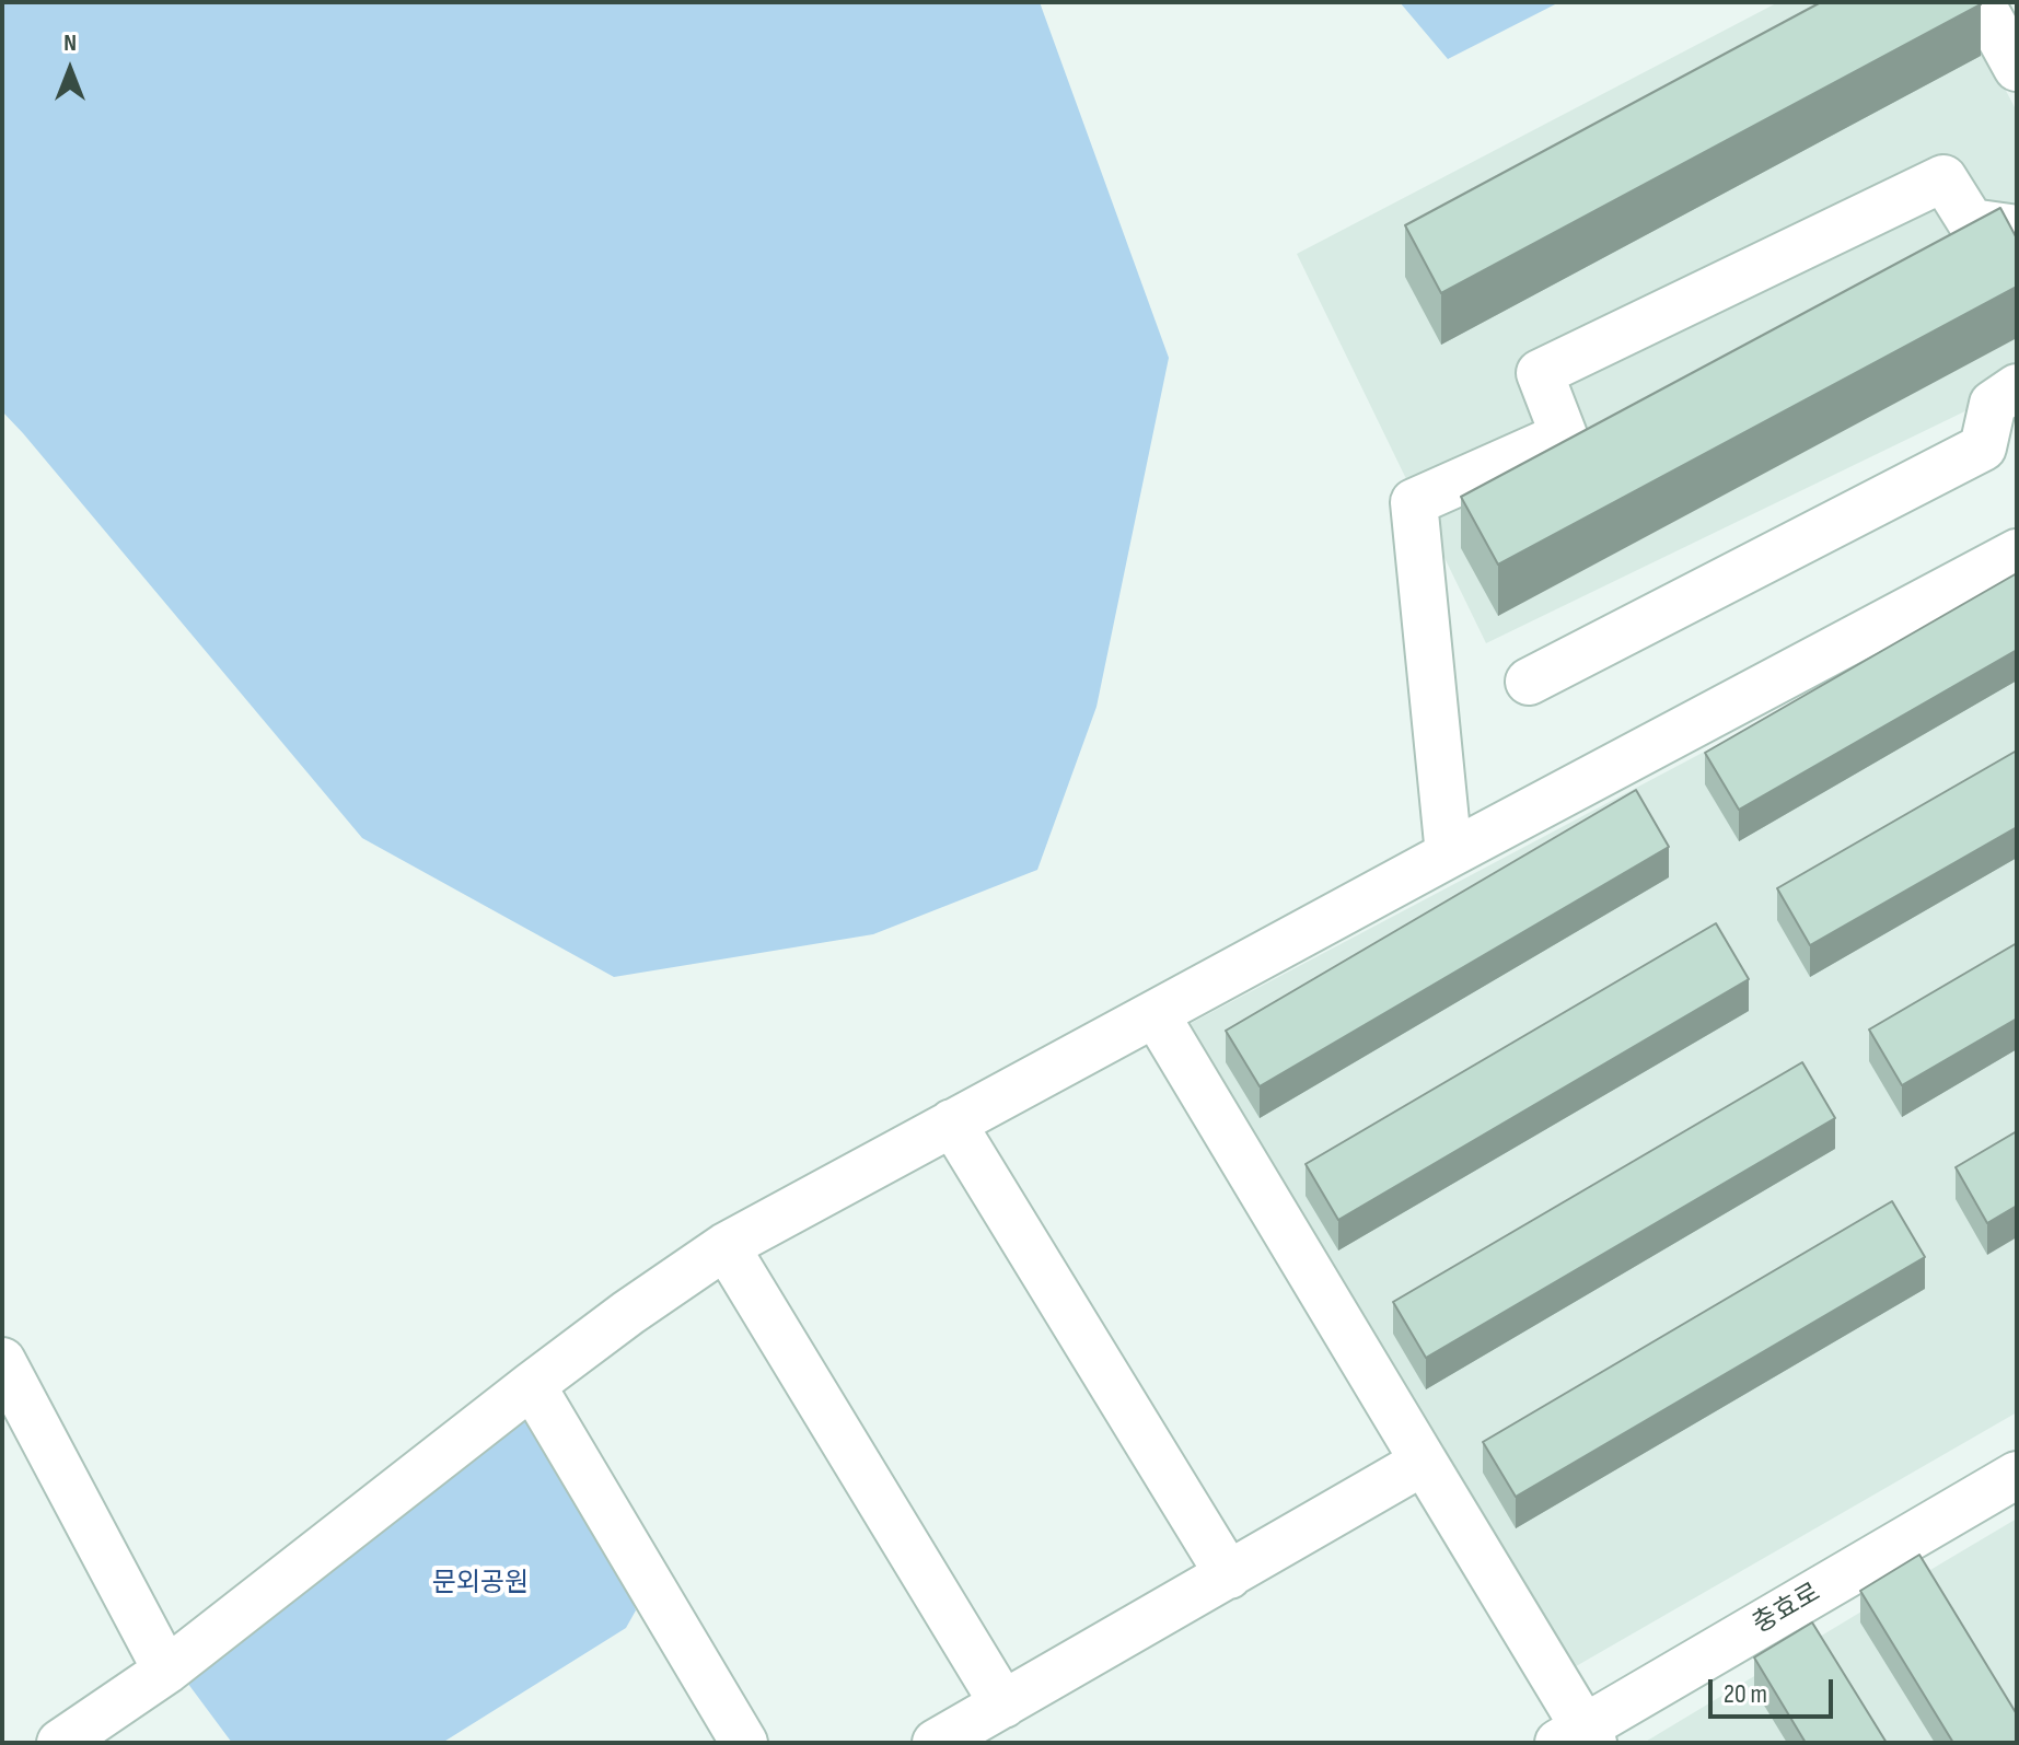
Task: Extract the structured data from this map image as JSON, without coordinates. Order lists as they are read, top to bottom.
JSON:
{
  "streets": {
    "street": ["충효로"]
  },
  "parks": ["문외공원"],
  "scale_bar": "20 m",
  "north": "top"
}
